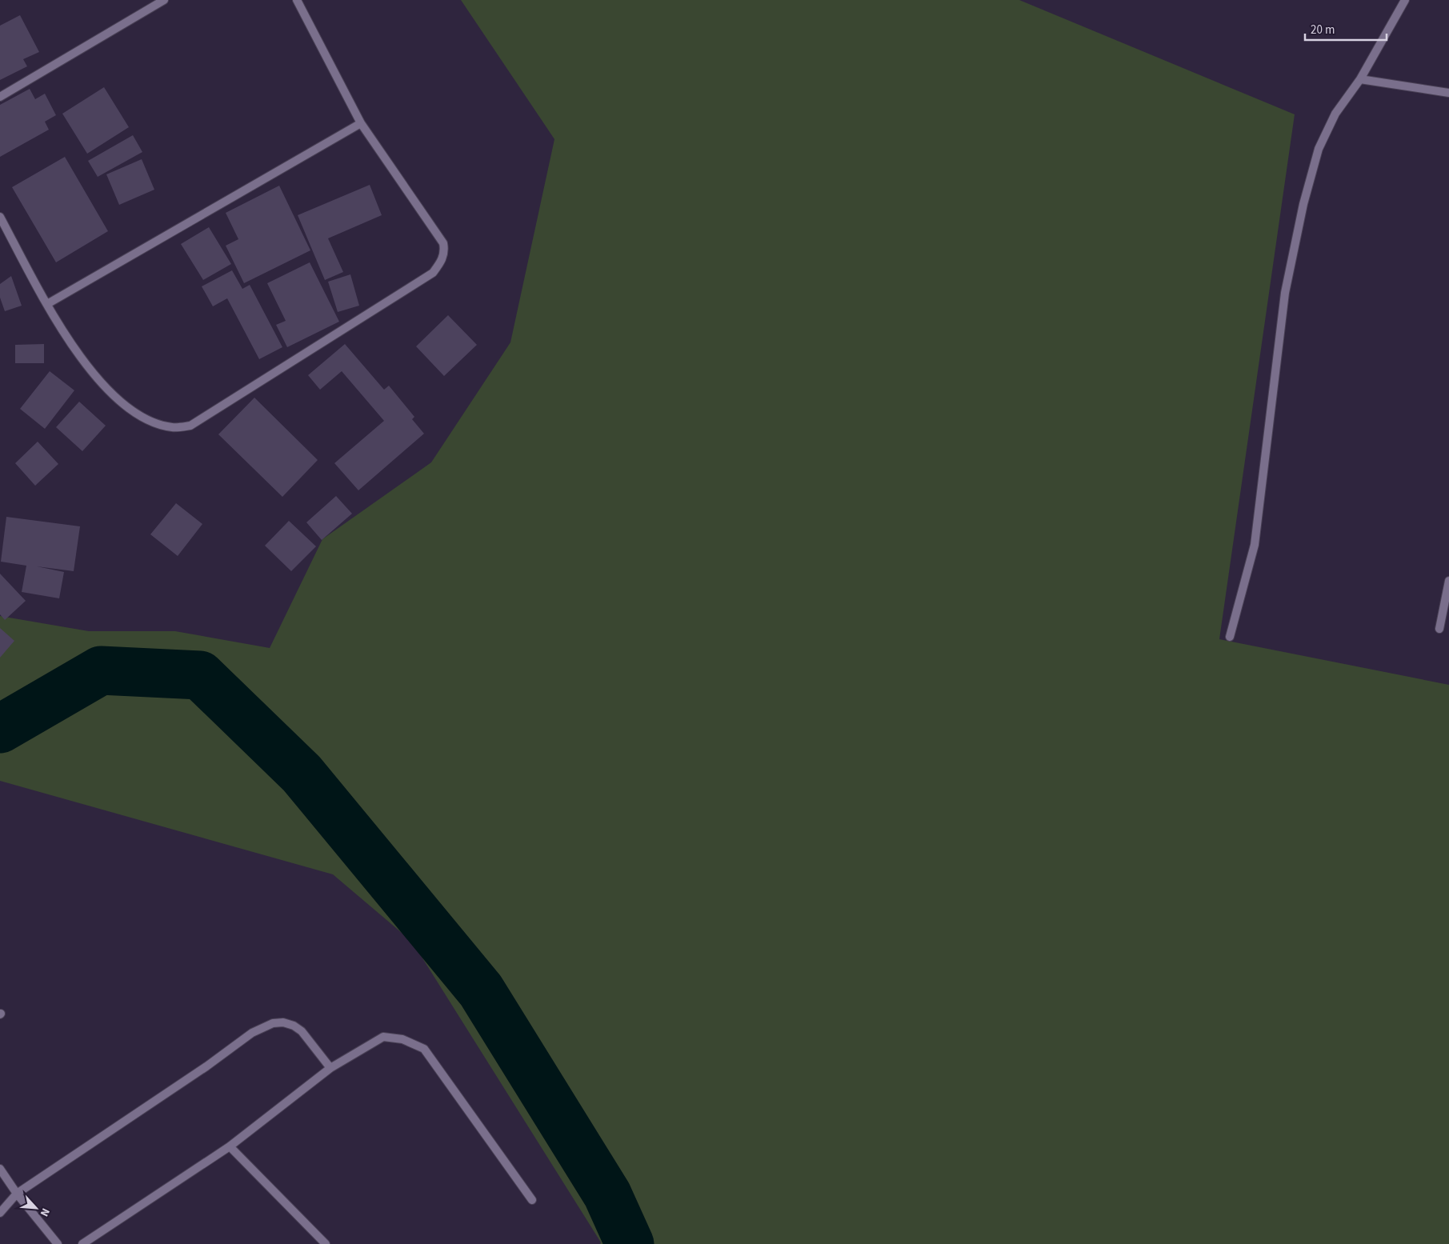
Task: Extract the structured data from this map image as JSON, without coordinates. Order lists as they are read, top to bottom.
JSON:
{
  "scale_bar": "20 m",
  "north": "bottom right"
}
